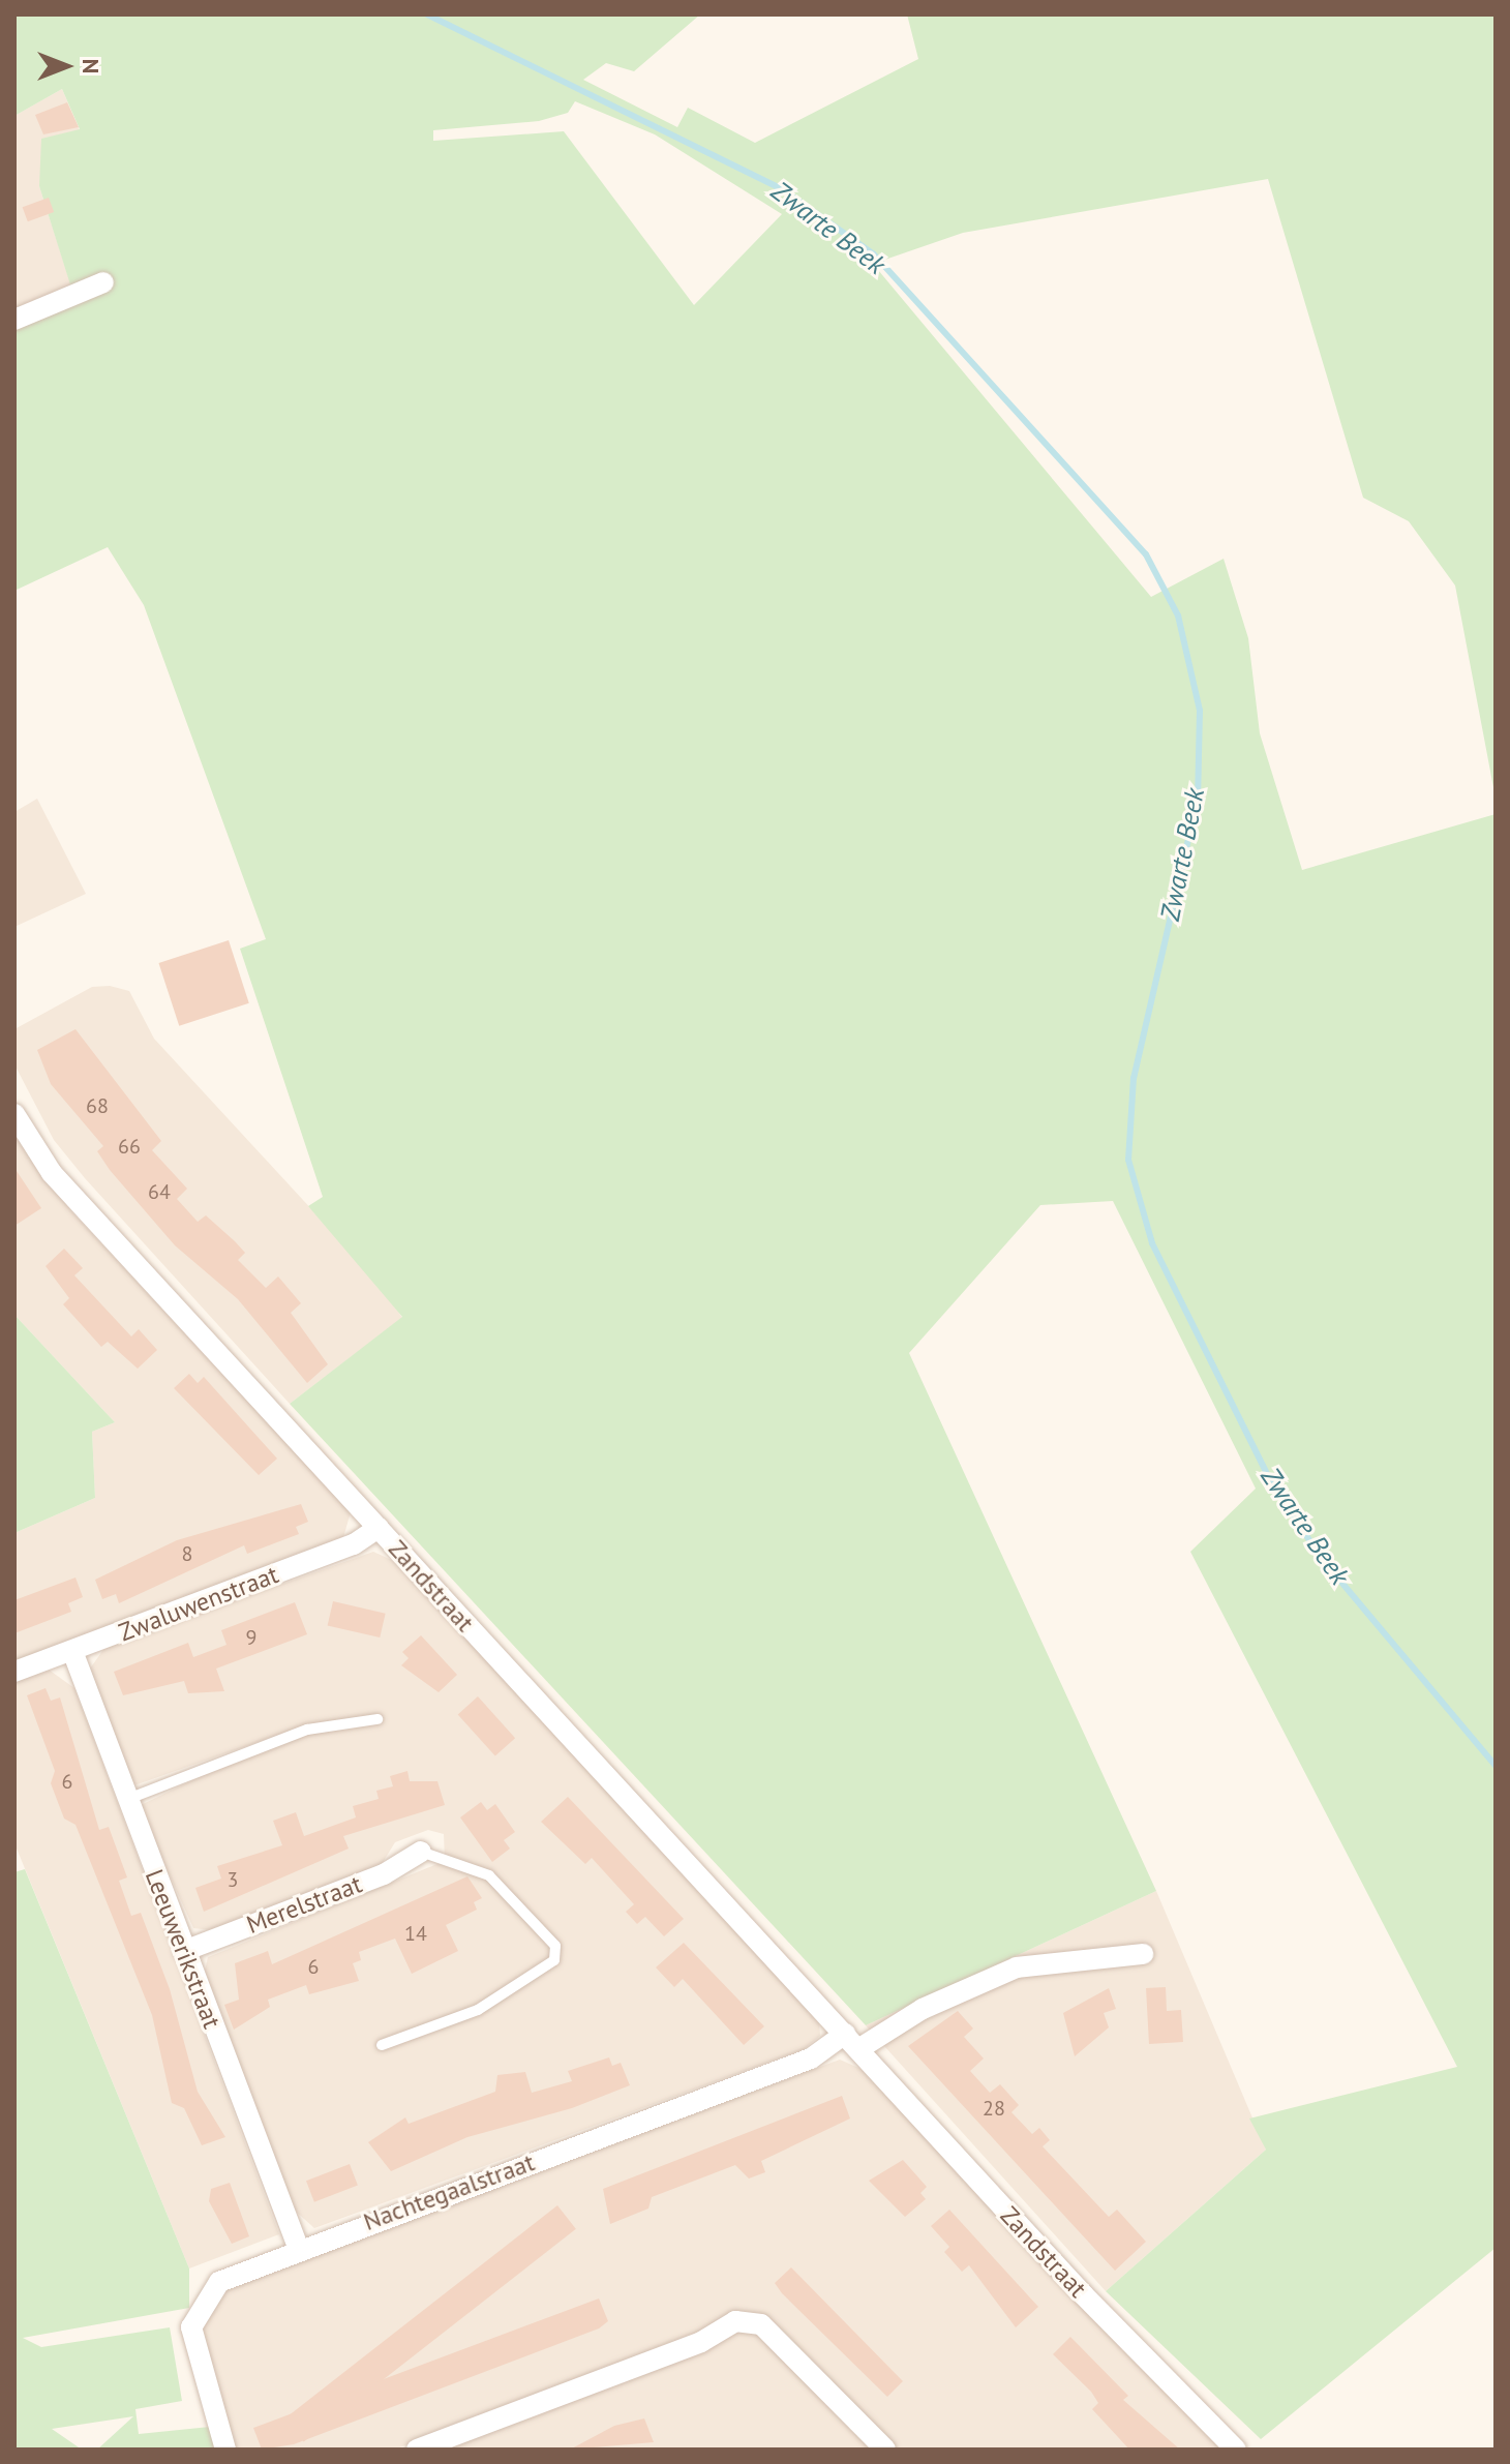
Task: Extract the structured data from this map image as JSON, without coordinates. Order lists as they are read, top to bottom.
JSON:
{
  "streets": {
    "street": [
      "Zandstraat",
      "Zwaluwenstraat",
      "Merelstraat",
      "Leeuwerikstraat",
      "Nachtegaalstraat"
    ]
  },
  "crossings": [
    ["Zandstraat", "Zwaluwenstraat"],
    ["Zandstraat", "Nachtegaalstraat"],
    ["Zwaluwenstraat", "Leeuwerikstraat"],
    ["Merelstraat", "Leeuwerikstraat"],
    ["Leeuwerikstraat", "Nachtegaalstraat"]
  ],
  "water": ["Zwarte Beek"],
  "house_numbers": [
    "68",
    "66",
    "64",
    "8",
    "9",
    "6",
    "3",
    "14",
    "6",
    "28"
  ],
  "north": "right"
}
